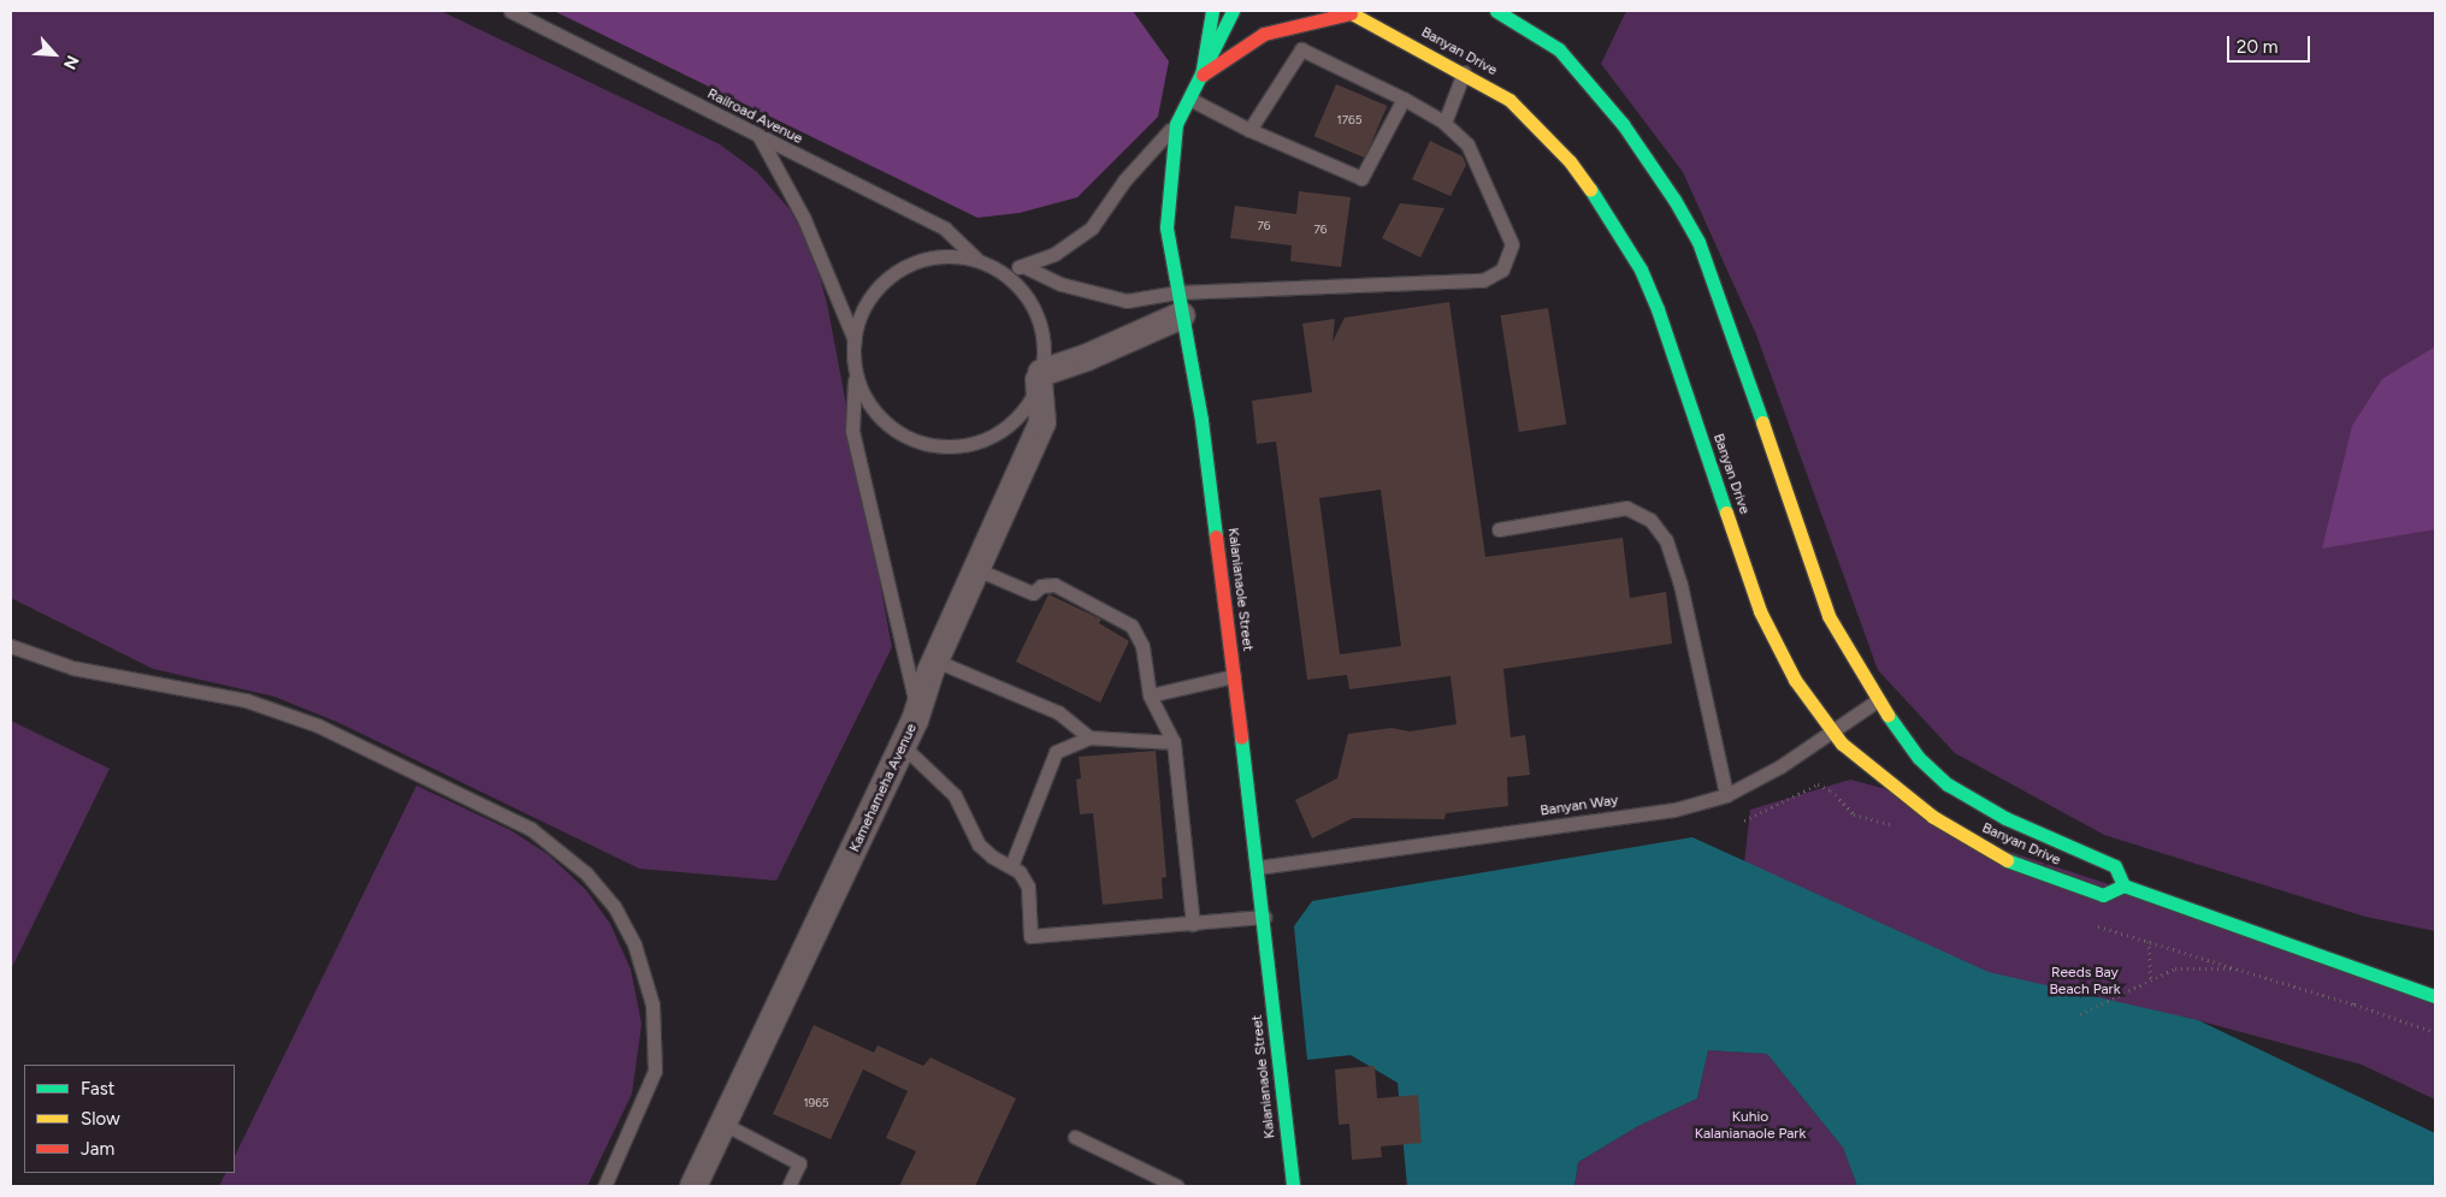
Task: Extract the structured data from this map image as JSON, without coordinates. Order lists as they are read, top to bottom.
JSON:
{
  "streets": {
    "main road": ["Banyan Drive", "Kalanianaole Street"],
    "street": ["Kamehameha Avenue"],
    "lane": ["Railroad Avenue", "Banyan Way"]
  },
  "crossings": [
    ["Banyan Drive", "Banyan Way"],
    ["Railroad Avenue", "Kamehameha Avenue"],
    ["Kalanianaole Street", "Banyan Way"]
  ],
  "parks": ["Reeds Bay Beach Park", "Kuhio Kalanianaole Park"],
  "house_numbers": [
    "1765",
    "76",
    "76",
    "1965"
  ],
  "legend": ["Fast", "Slow", "Jam"],
  "scale_bar": "20 m",
  "north": "bottom right"
}
